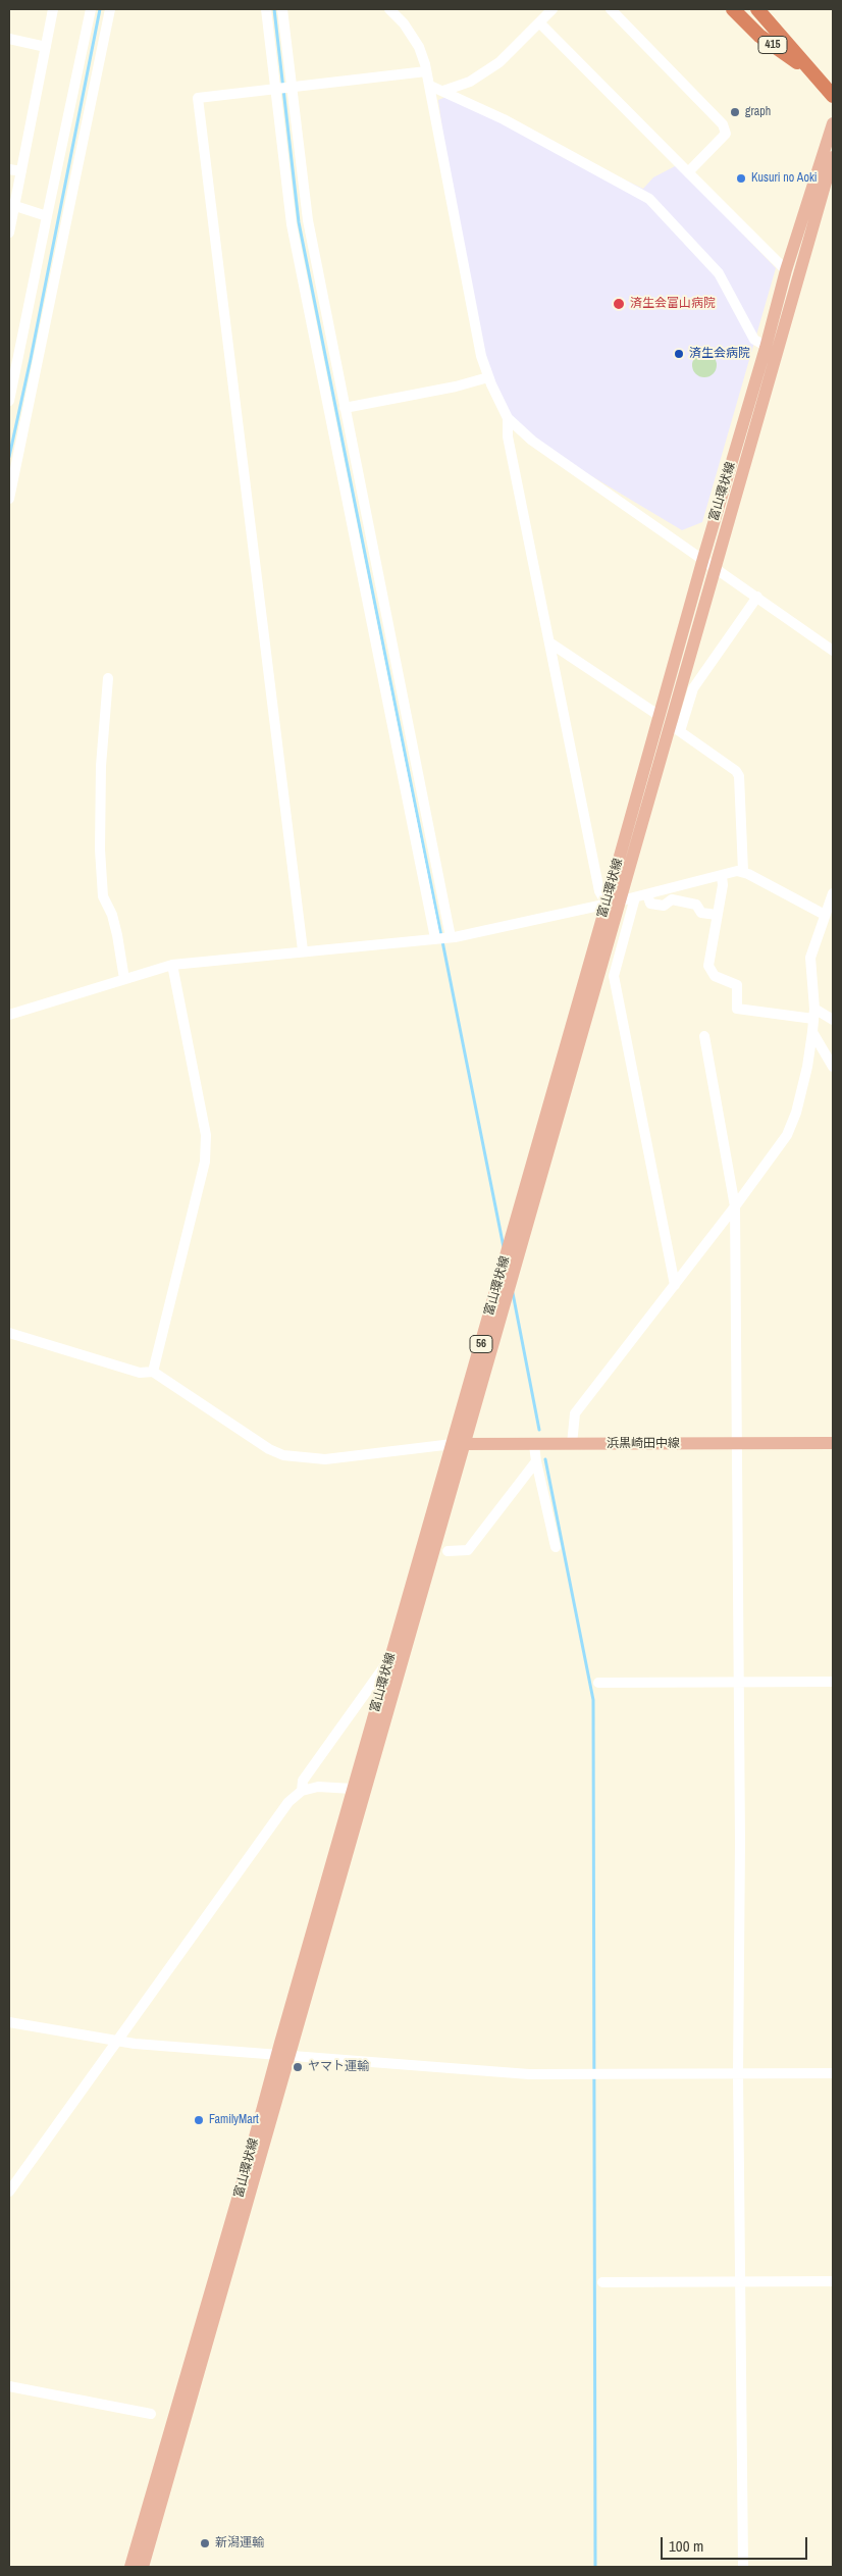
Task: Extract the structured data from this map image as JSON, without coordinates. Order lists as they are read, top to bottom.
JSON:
{
  "streets": {
    "highway": ["415"],
    "main road": ["富山環状線", "56", "浜黒崎田中線"]
  },
  "crossings": [
    ["富山環状線", "浜黒崎田中線"]
  ],
  "places": [
    "graph",
    "Kusuri no Aoki",
    "済生会富山病院",
    "済生会病院",
    "ヤマト運輸",
    "FamilyMart",
    "新潟運輸"
  ],
  "scale_bar": "100 m"
}
